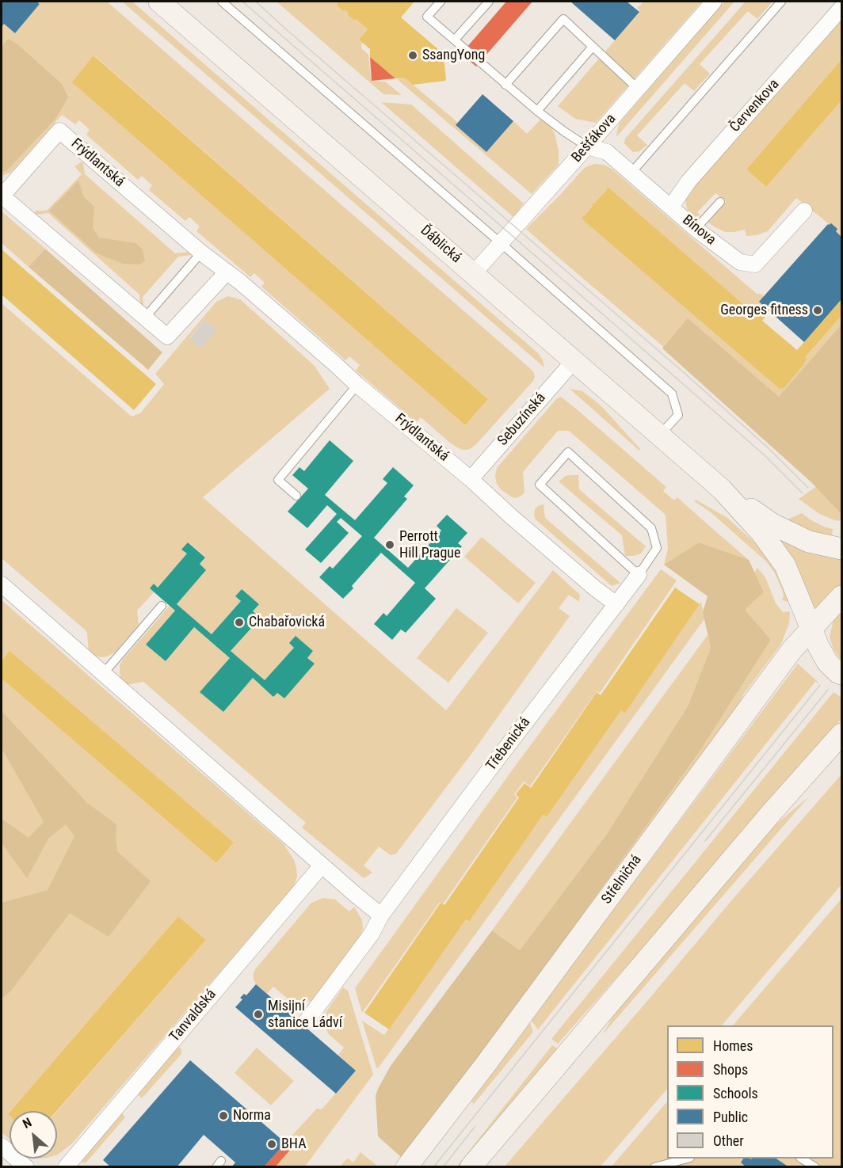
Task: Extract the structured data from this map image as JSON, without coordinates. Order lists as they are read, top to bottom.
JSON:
{
  "streets": {
    "main road": ["Ďáblická", "Střelničná"],
    "street": [
      "Červenkova",
      "Bešťákova",
      "Frýdlantská",
      "Bínova",
      "Sebuzínská",
      "Třebenická",
      "Tanvaldská"
    ]
  },
  "crossings": [
    ["Červenkova", "Bínova"],
    ["Bešťákova", "Bínova"],
    ["Bešťákova", "Ďáblická"],
    ["Frýdlantská", "Sebuzínská"],
    ["Frýdlantská", "Třebenická"],
    ["Ďáblická", "Sebuzínská"]
  ],
  "places": [
    "SsangYong",
    "Georges fitness",
    "Perrott Hill Prague",
    "Chabařovická",
    "Misijní stanice Ládví",
    "Norma",
    "BHA"
  ],
  "legend": [
    "Homes",
    "Shops",
    "Schools",
    "Public",
    "Other"
  ],
  "north": "top left"
}
